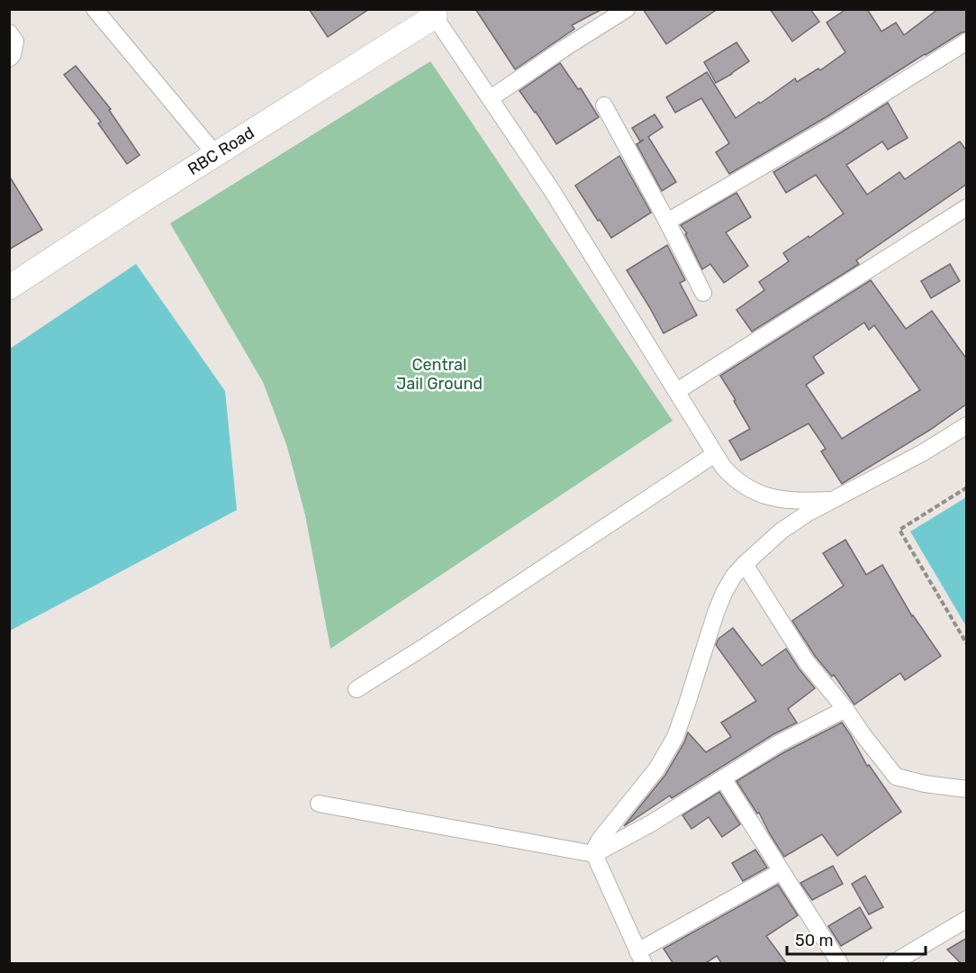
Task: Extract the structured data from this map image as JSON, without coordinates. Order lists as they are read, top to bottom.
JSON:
{
  "streets": {
    "street": ["RBC Road"]
  },
  "parks": ["Central Jail Ground"],
  "scale_bar": "50 m"
}
